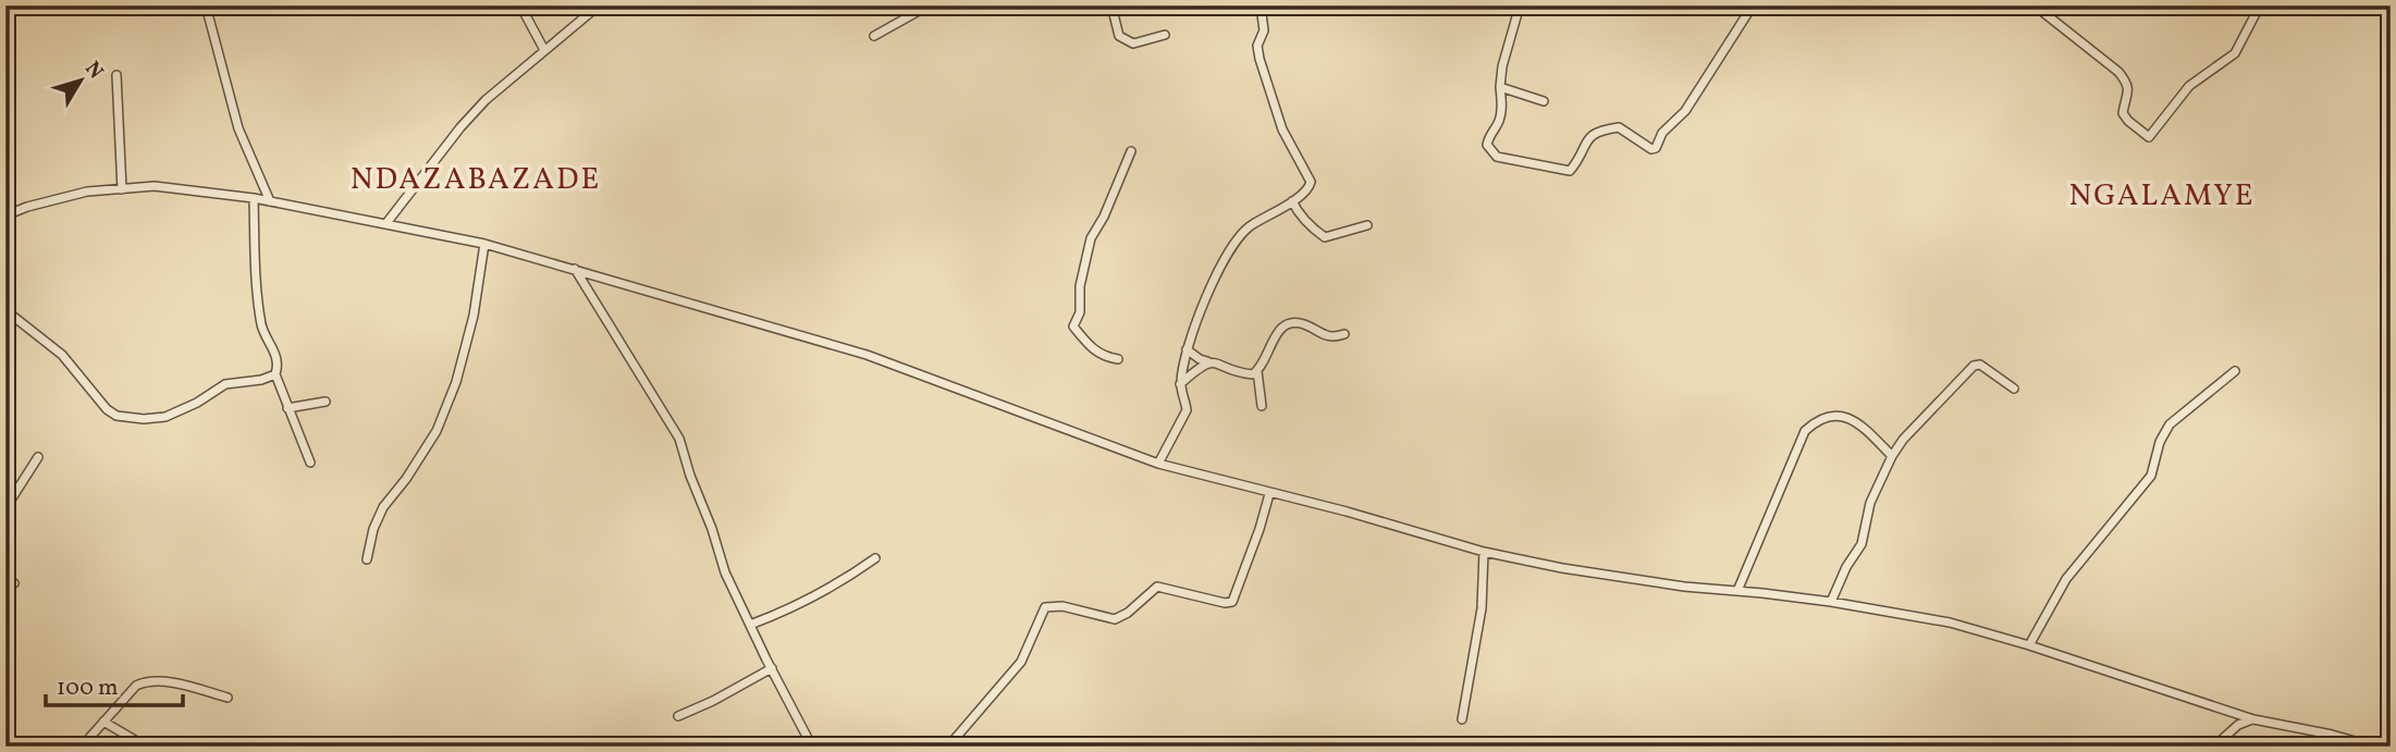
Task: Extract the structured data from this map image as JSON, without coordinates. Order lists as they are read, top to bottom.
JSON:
{
  "districts": ["NDAZABAZADE", "NGALAMYE"],
  "scale_bar": "100 m",
  "north": "top right"
}
